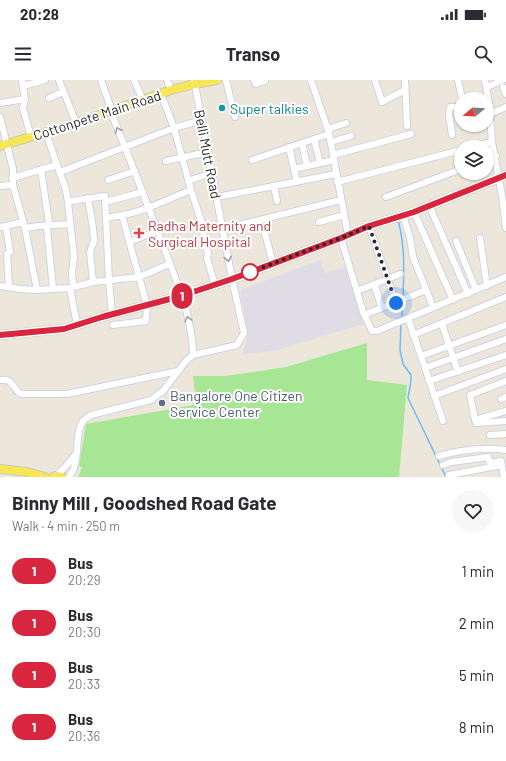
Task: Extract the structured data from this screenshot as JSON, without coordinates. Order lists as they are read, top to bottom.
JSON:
{
  "streets": {
    "main road": ["Cottonpete Main Road"],
    "street": ["Belli Mutt Road"]
  },
  "crossings": [
    ["Cottonpete Main Road", "Belli Mutt Road"]
  ],
  "places": {
    "other": ["Super talkies", "Bangalore One Citizen Service Center"],
    "health": ["Radha Maternity and Surgical Hospital"]
  },
  "lines": ["bus line 1"],
  "north": "left",
  "page": {
    "status": "20:28",
    "header": "Transo",
    "on_map": "1",
    "heading": ["Binny Mill , Goodshed Road Gate", "Walk · 4 min · 250 m"],
    "list": [
      {
        "mark": "1",
        "name": "Bus",
        "note": "20:29",
        "value": "1 min"
      },
      {
        "mark": "1",
        "name": "Bus",
        "note": "20:30",
        "value": "2 min"
      },
      {
        "mark": "1",
        "name": "Bus",
        "note": "20:33",
        "value": "5 min"
      },
      {
        "mark": "1",
        "name": "Bus",
        "note": "20:36",
        "value": "8 min"
      }
    ]
  }
}
